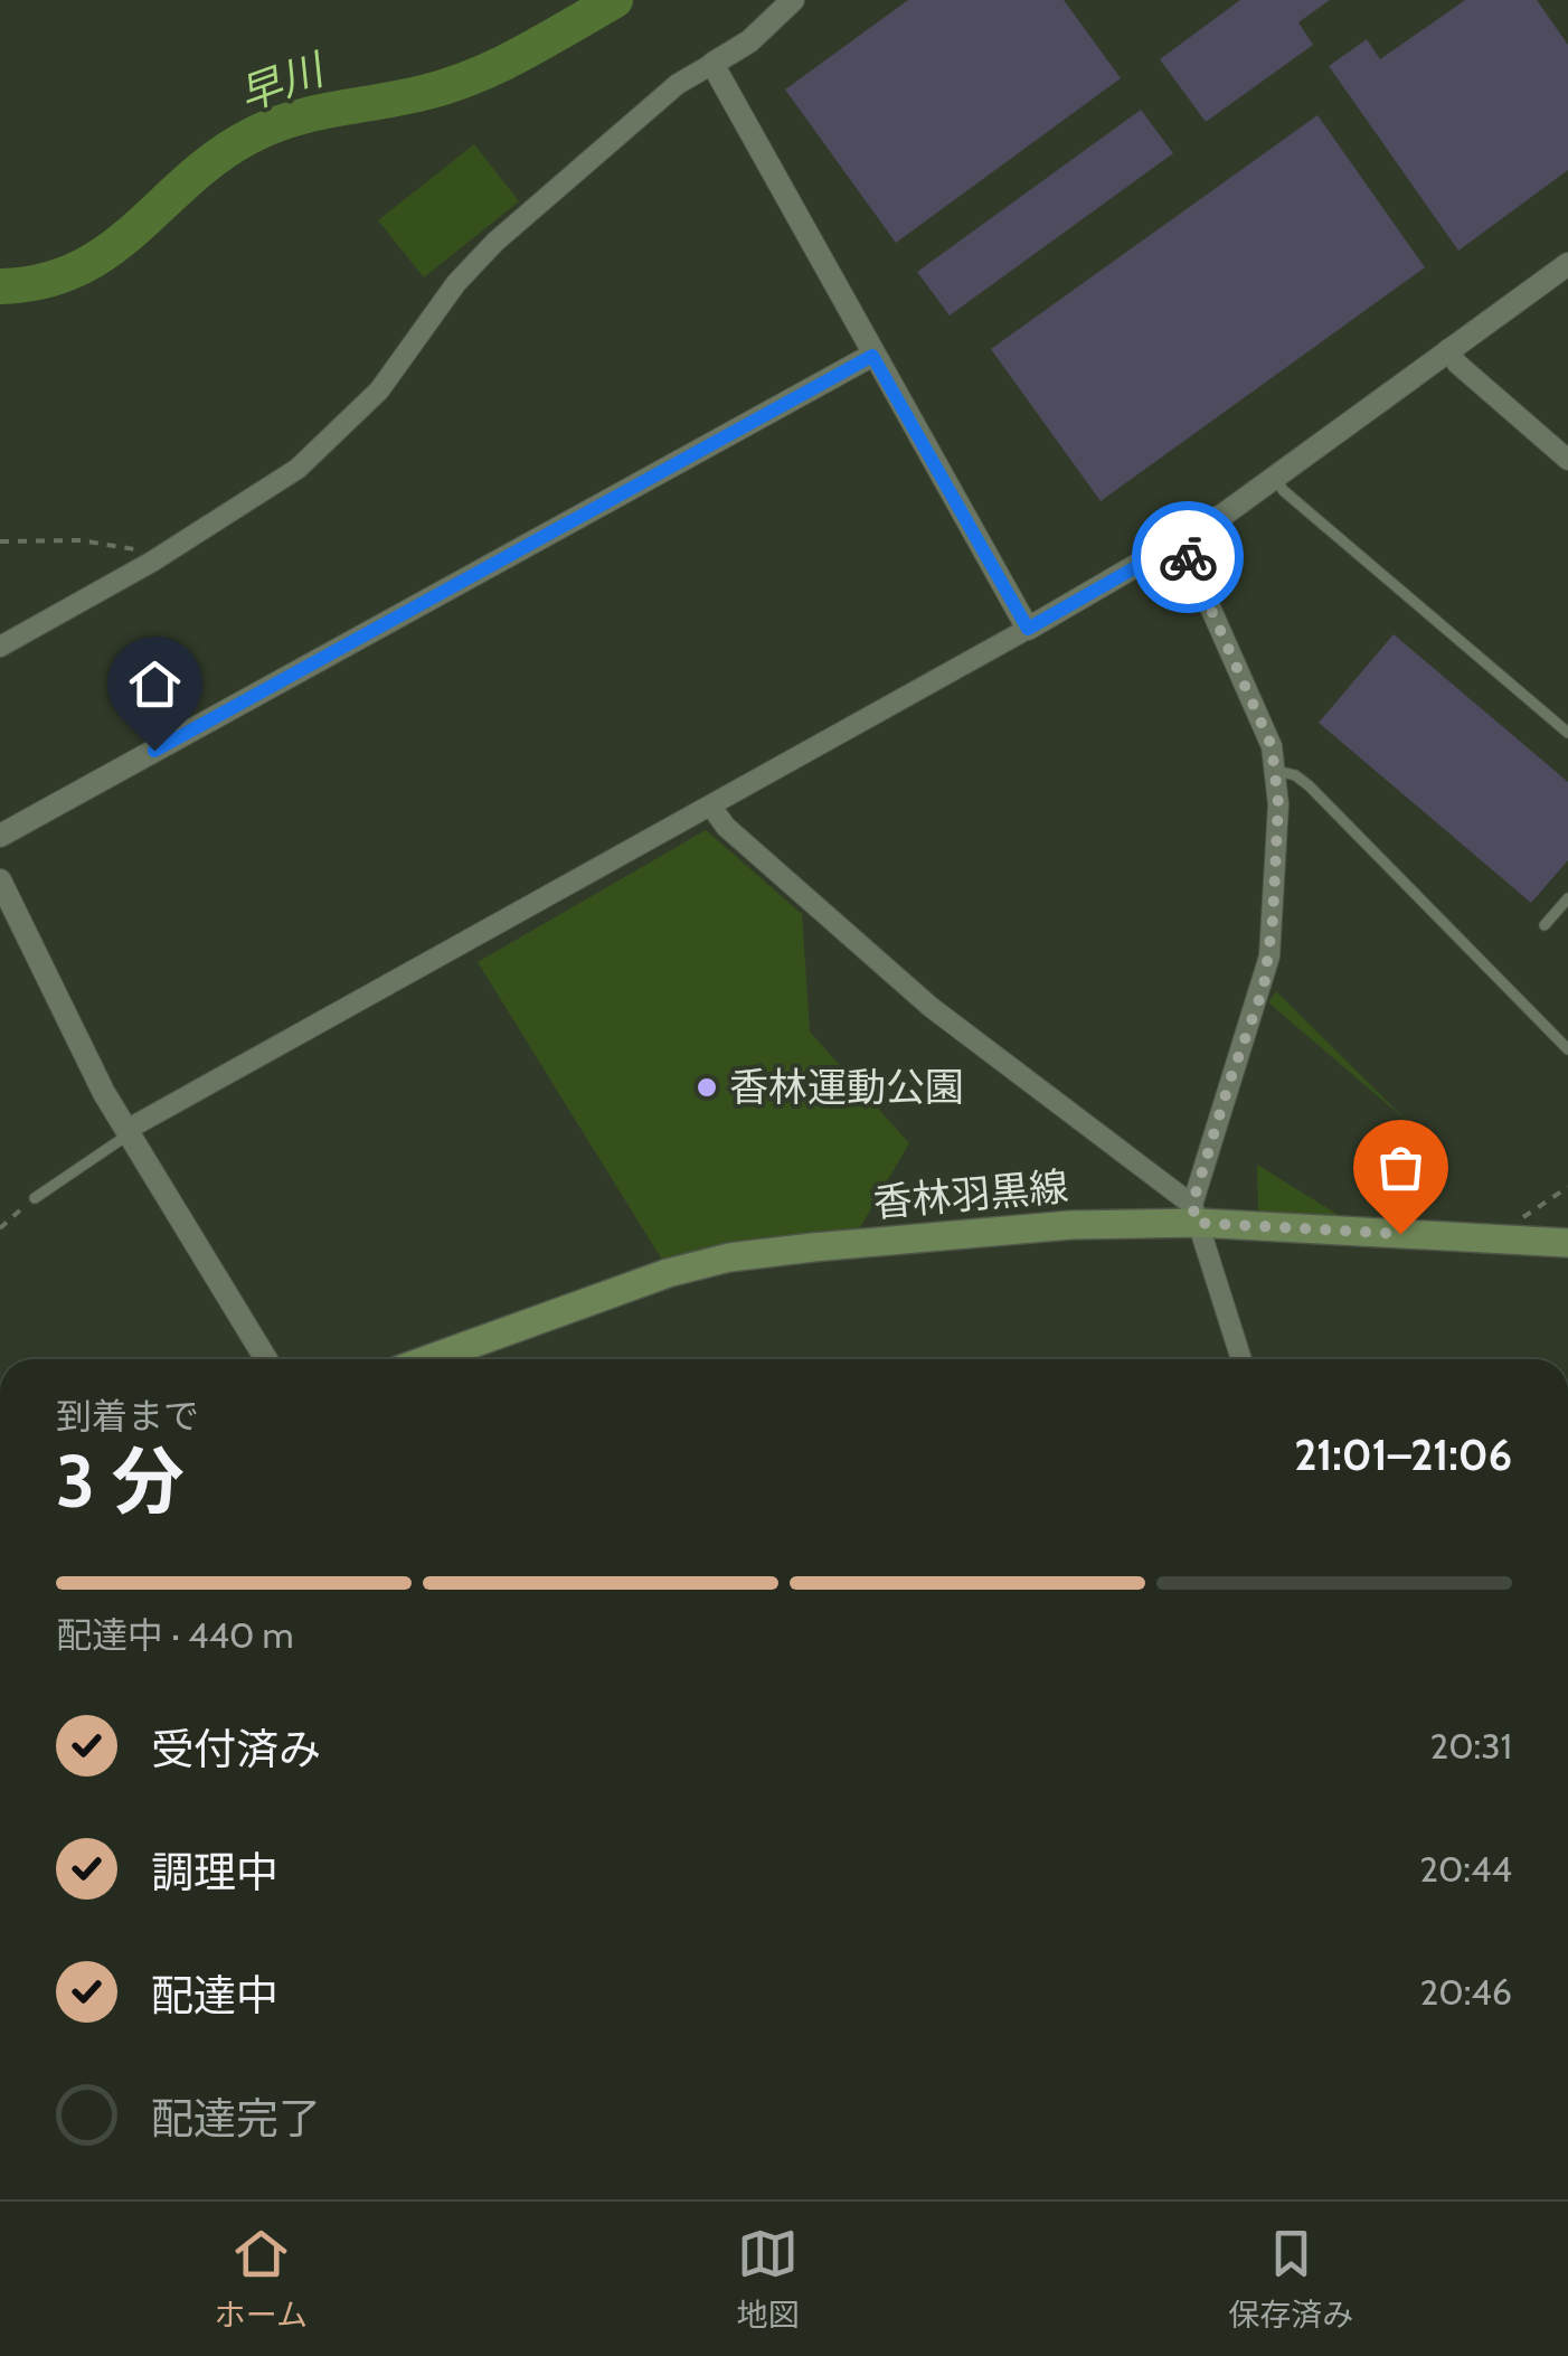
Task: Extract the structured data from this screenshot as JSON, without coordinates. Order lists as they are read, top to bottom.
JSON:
{
  "streets": {
    "main road": ["香林羽黒線"]
  },
  "water": ["早川"],
  "places": ["香林運動公園"],
  "page": {
    "heading": ["3 分", "到着まで", "21:01–21:06"],
    "bar": "配達中 · 440 m",
    "list": [
      ["受付済み", "20:31"],
      ["調理中", "20:44"],
      ["配達中", "20:46"],
      "配達完了"
    ],
    "tabs": ["ホーム", "地図", "保存済み"]
  }
}
